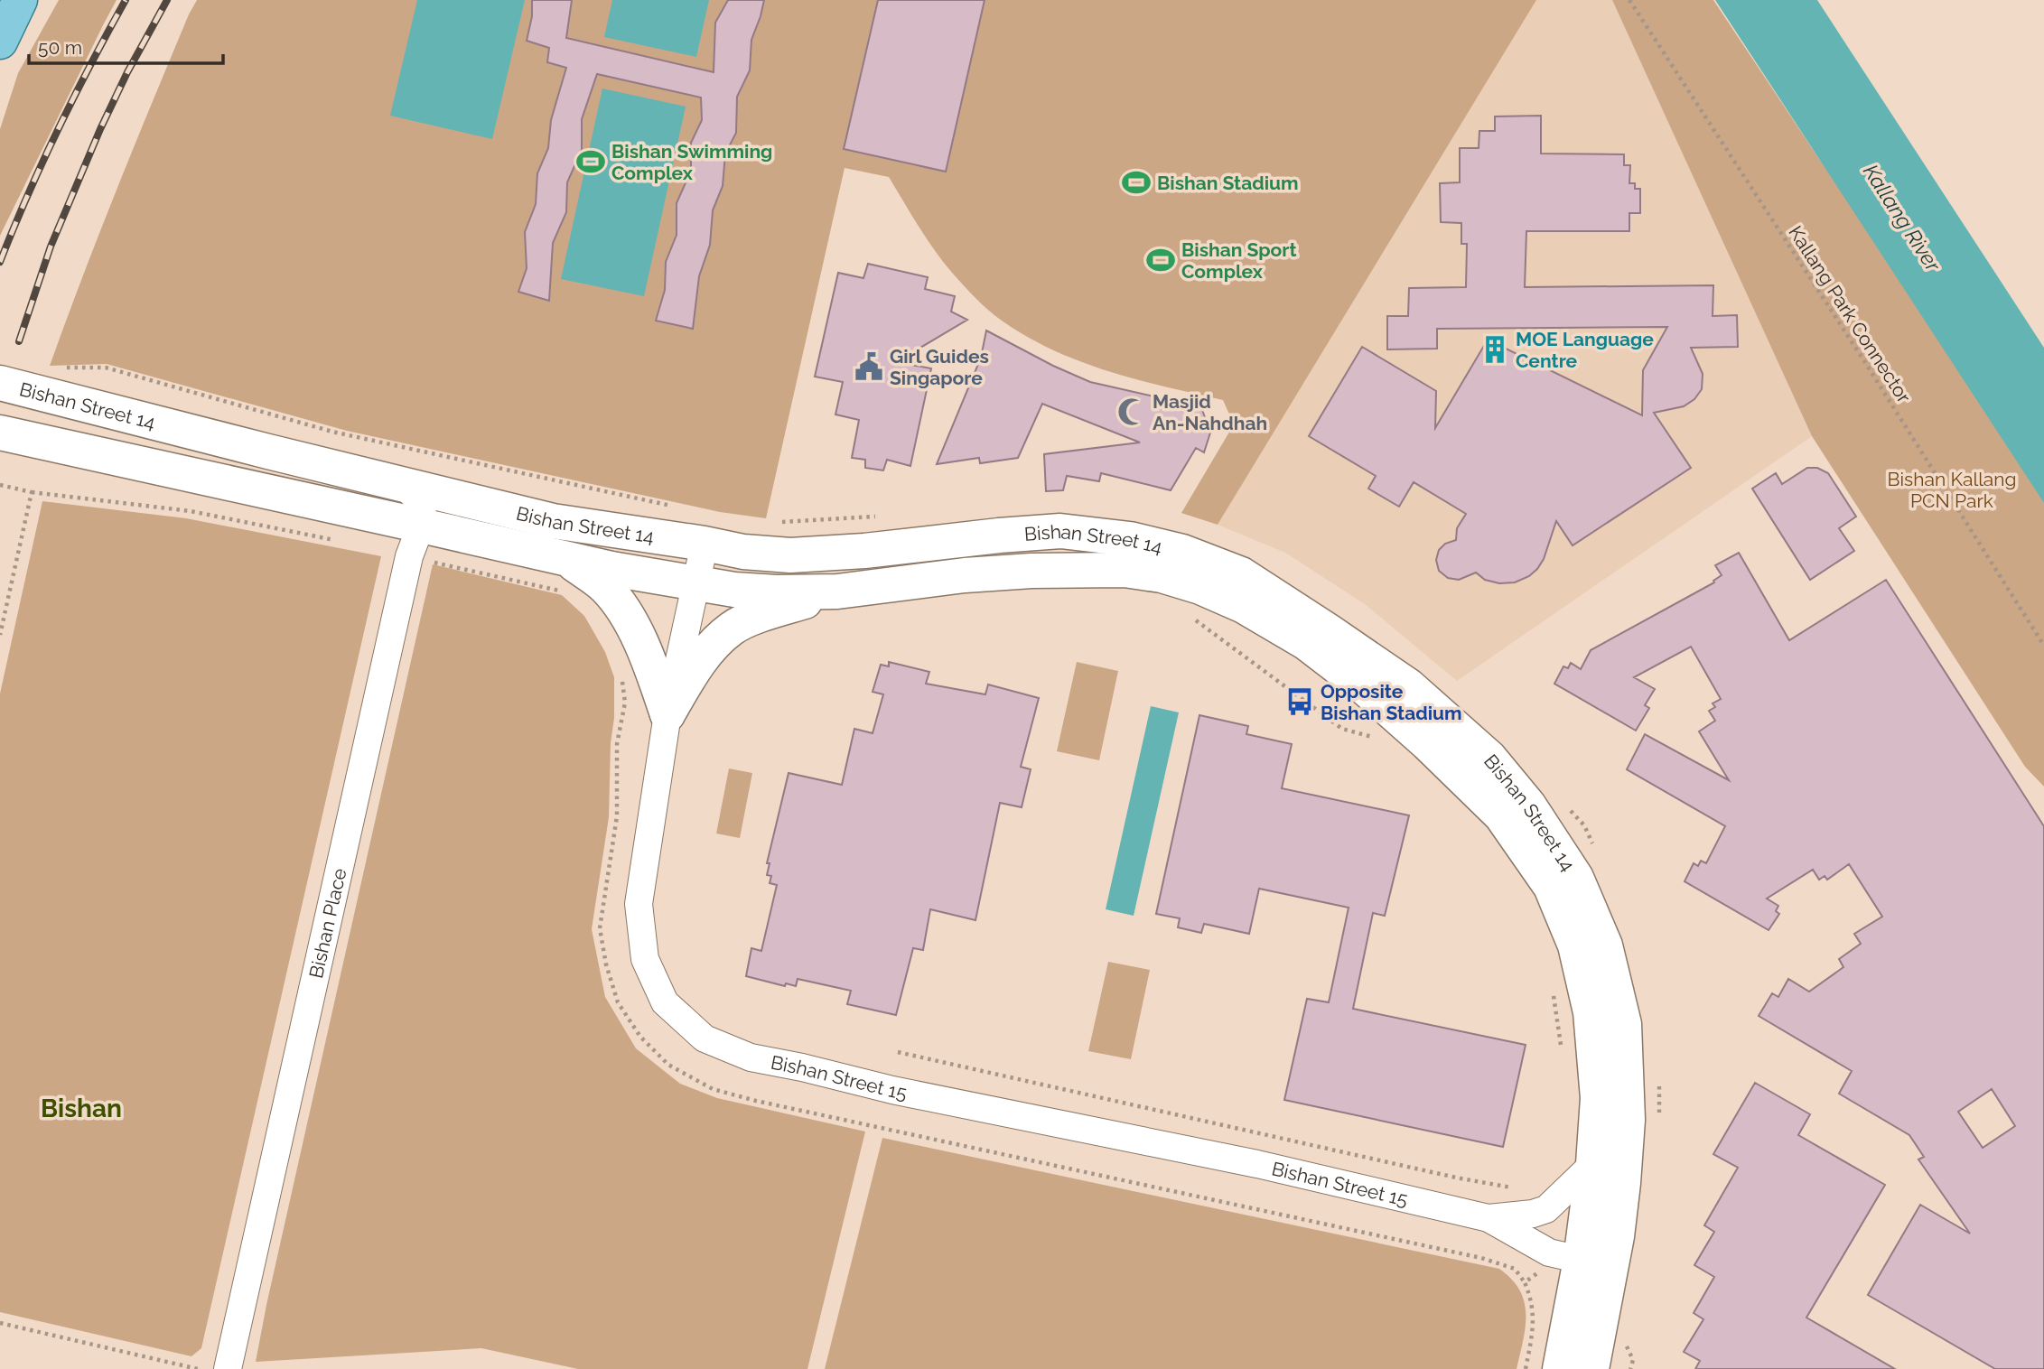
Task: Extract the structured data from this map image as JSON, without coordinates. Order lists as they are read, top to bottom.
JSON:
{
  "streets": {
    "street": ["Bishan Street 14", "Bishan Place", "Bishan Street 15"],
    "path": ["Kallang Park Connector"]
  },
  "crossings": [
    ["Bishan Street 14", "Bishan Place"],
    ["Bishan Street 14", "Bishan Street 15"]
  ],
  "districts": ["Bishan"],
  "water": ["Kallang River"],
  "parks": ["Bishan Kallang PCN Park"],
  "places": {
    "sports": ["Bishan Swimming Complex", "Bishan Stadium", "Bishan Sport Complex"],
    "building": ["MOE Language Centre"],
    "public building": ["Girl Guides Singapore"],
    "mosque": ["Masjid An-Nahdhah"],
    "bus stop": ["Opposite Bishan Stadium"]
  },
  "scale_bar": "50 m"
}
